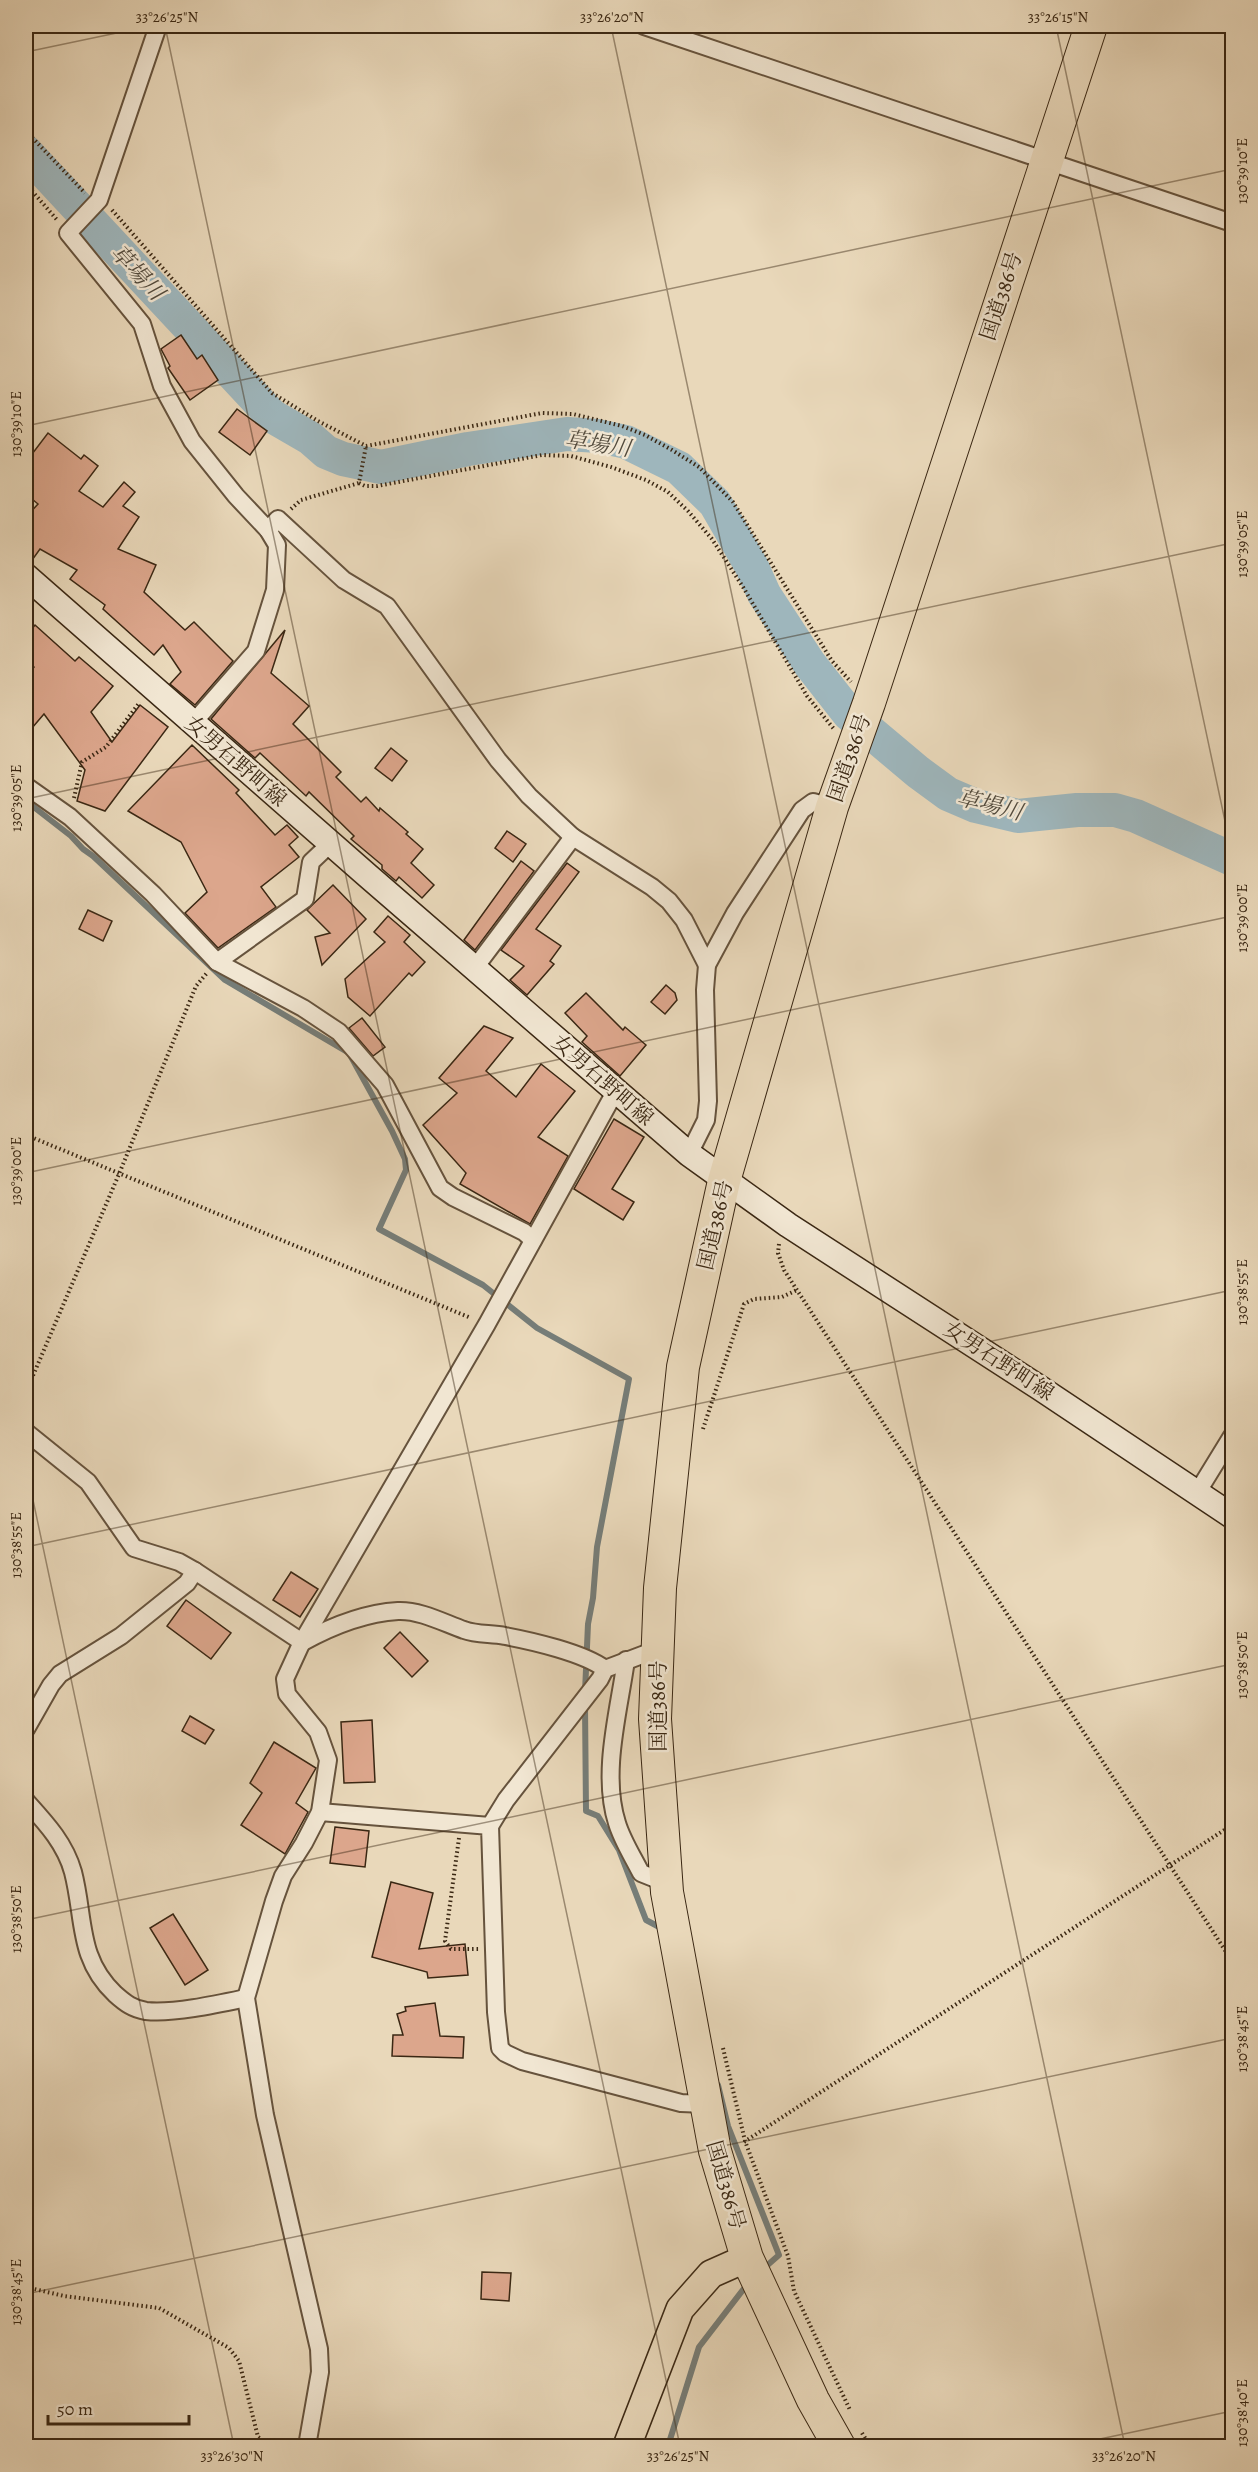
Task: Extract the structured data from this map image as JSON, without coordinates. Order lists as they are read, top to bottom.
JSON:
{
  "streets": {
    "highway": ["国道386号"],
    "main road": ["女男石野町線"]
  },
  "crossings": [
    ["国道386号", "女男石野町線"]
  ],
  "water": ["草場川"],
  "scale_bar": "50 m",
  "coordinates": [
    "33°26'25\"N",
    "33°26'20\"N",
    "33°26'15\"N",
    "130°39'10\"E",
    "130°39'05\"E",
    "130°39'00\"E",
    "130°38'55\"E",
    "130°38'50\"E",
    "130°38'45\"E",
    "130°38'40\"E",
    "33°26'30\"N"
  ]
}
